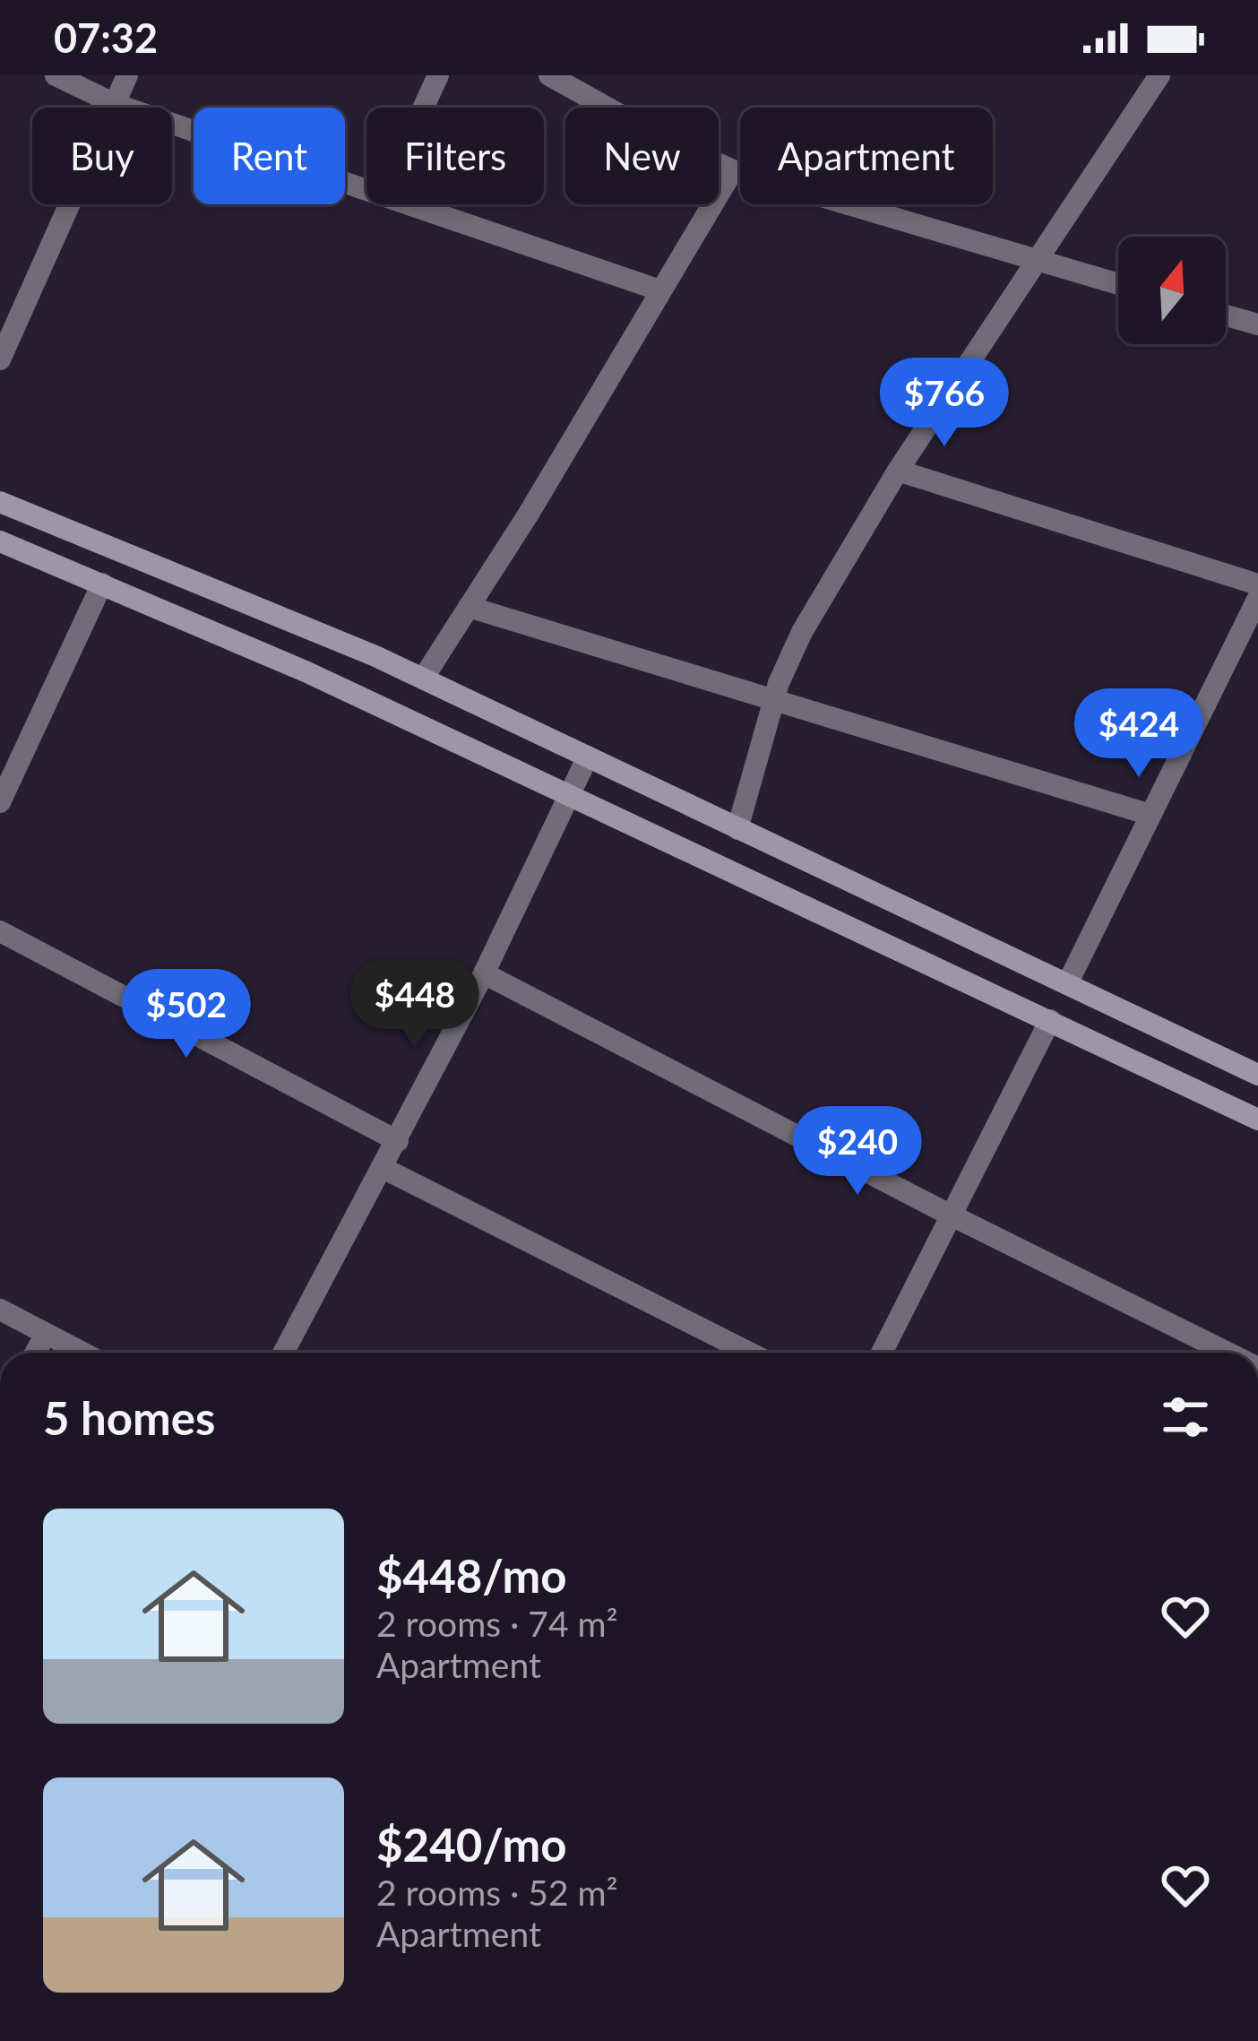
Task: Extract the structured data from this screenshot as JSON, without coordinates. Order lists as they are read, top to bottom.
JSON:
{
  "north": "top",
  "page": {
    "status": "07:32",
    "chip": [
      "Buy",
      "Rent",
      "Filters",
      "New",
      "Apartment"
    ],
    "price": [
      "$766",
      "$424",
      "$448",
      "$502",
      "$240"
    ],
    "heading": "5 homes",
    "list": [
      {
        "name": "$448/mo",
        "note": "2 rooms · 74 m² · Apartment"
      },
      {
        "name": "$240/mo",
        "note": "2 rooms · 52 m² · Apartment"
      }
    ]
  }
}
